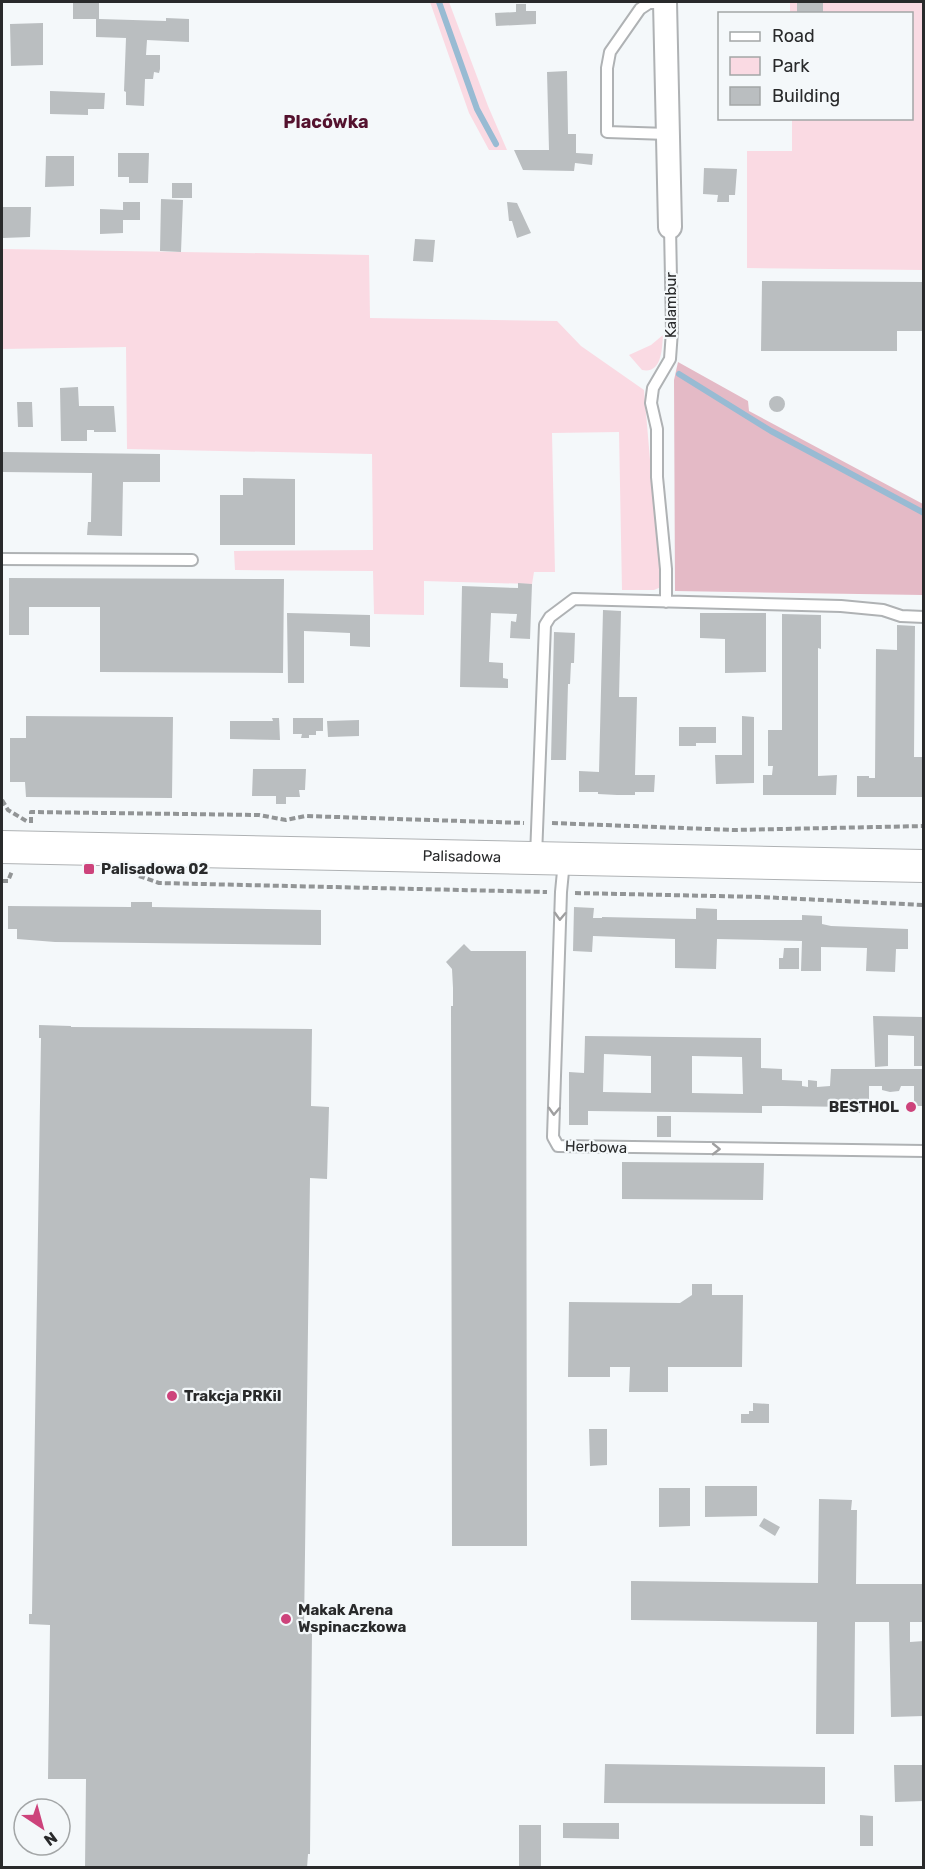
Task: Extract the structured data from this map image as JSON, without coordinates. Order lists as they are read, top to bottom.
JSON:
{
  "streets": {
    "street": ["Kalambur", "Palisadowa"],
    "lane": ["Herbowa"]
  },
  "crossings": [
    ["Kalambur", "Herbowa"],
    ["Palisadowa", "Herbowa"]
  ],
  "districts": ["Placówka"],
  "places": {
    "transit": ["Palisadowa 02"],
    "other": ["BESTHOL", "Trakcja PRKiI", "Makak Arena Wspinaczkowa"]
  },
  "legend": ["Road", "Park", "Building"],
  "north": "bottom right"
}
